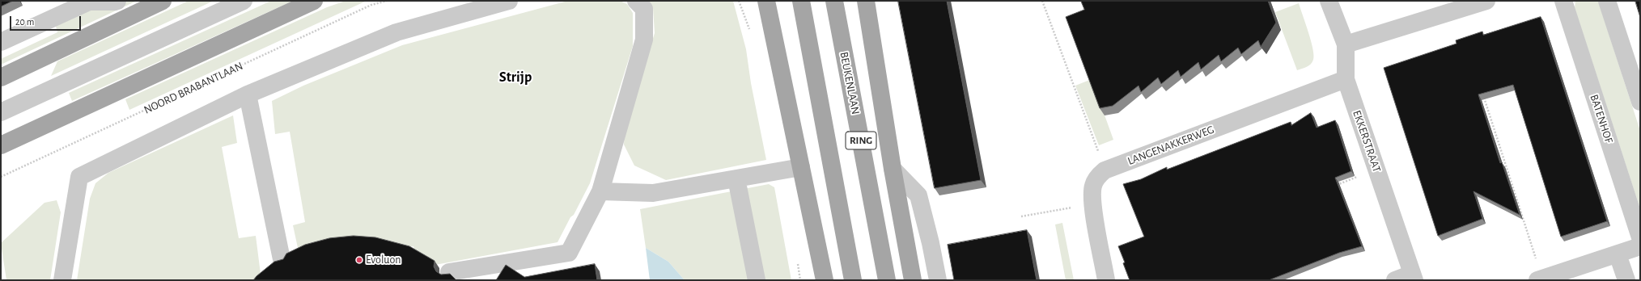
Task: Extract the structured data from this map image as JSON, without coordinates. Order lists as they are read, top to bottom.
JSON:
{
  "streets": {
    "main road": ["BEUKENLAAN", "RING"],
    "street": ["BATENHOF", "EKKERSTRAAT", "LANGENAKKERWEG"],
    "path": ["NOORD BRABANTLAAN"]
  },
  "crossings": [
    ["EKKERSTRAAT", "LANGENAKKERWEG"]
  ],
  "districts": ["Strijp"],
  "places": ["Evoluon"],
  "scale_bar": "20 m"
}
